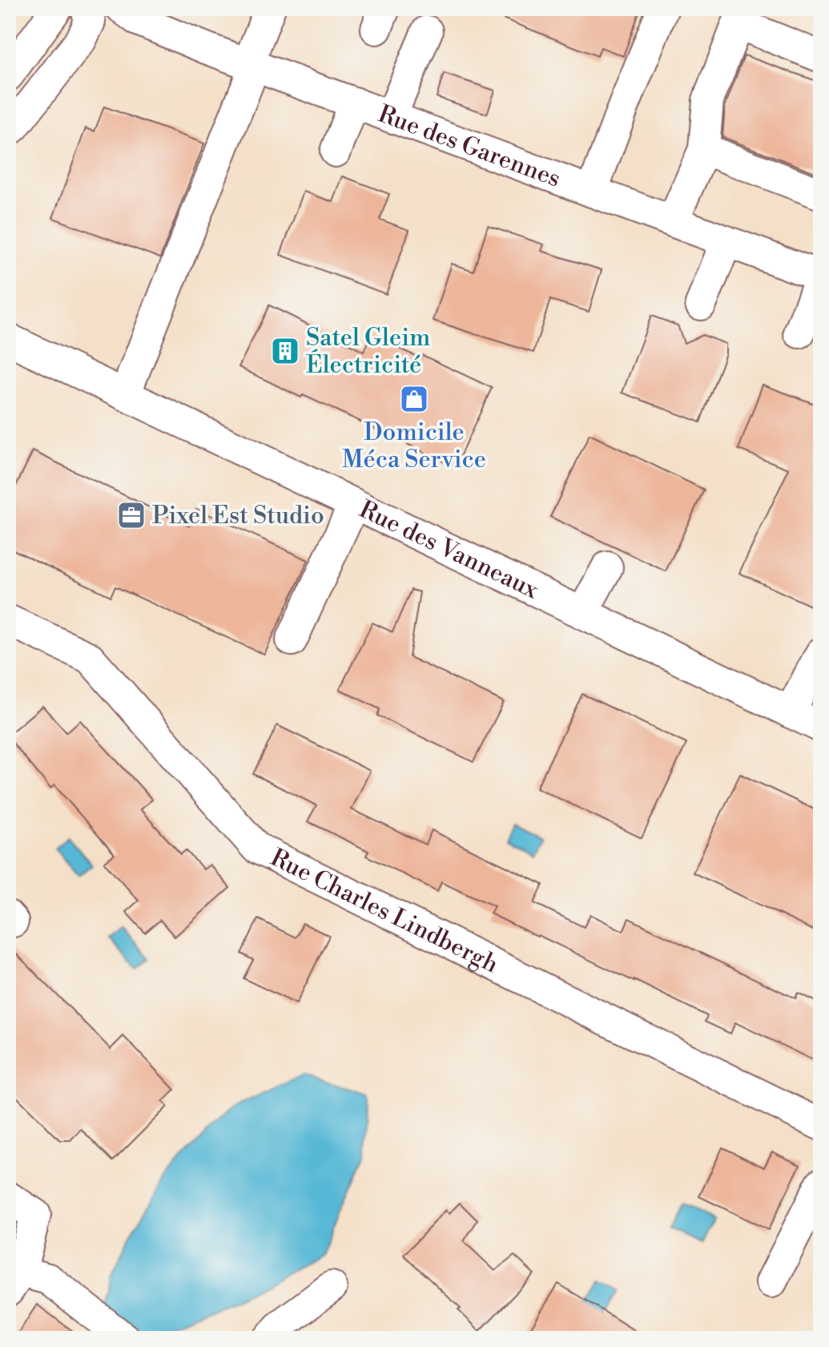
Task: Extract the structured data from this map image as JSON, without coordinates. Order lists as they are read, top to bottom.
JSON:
{
  "streets": {
    "street": ["Rue des Garennes", "Rue des Vanneaux", "Rue Charles Lindbergh"]
  },
  "places": {
    "building": ["Satel Gleim Électricité"],
    "shop": ["Domicile Méca Service"],
    "office": ["Pixel Est Studio"]
  }
}
